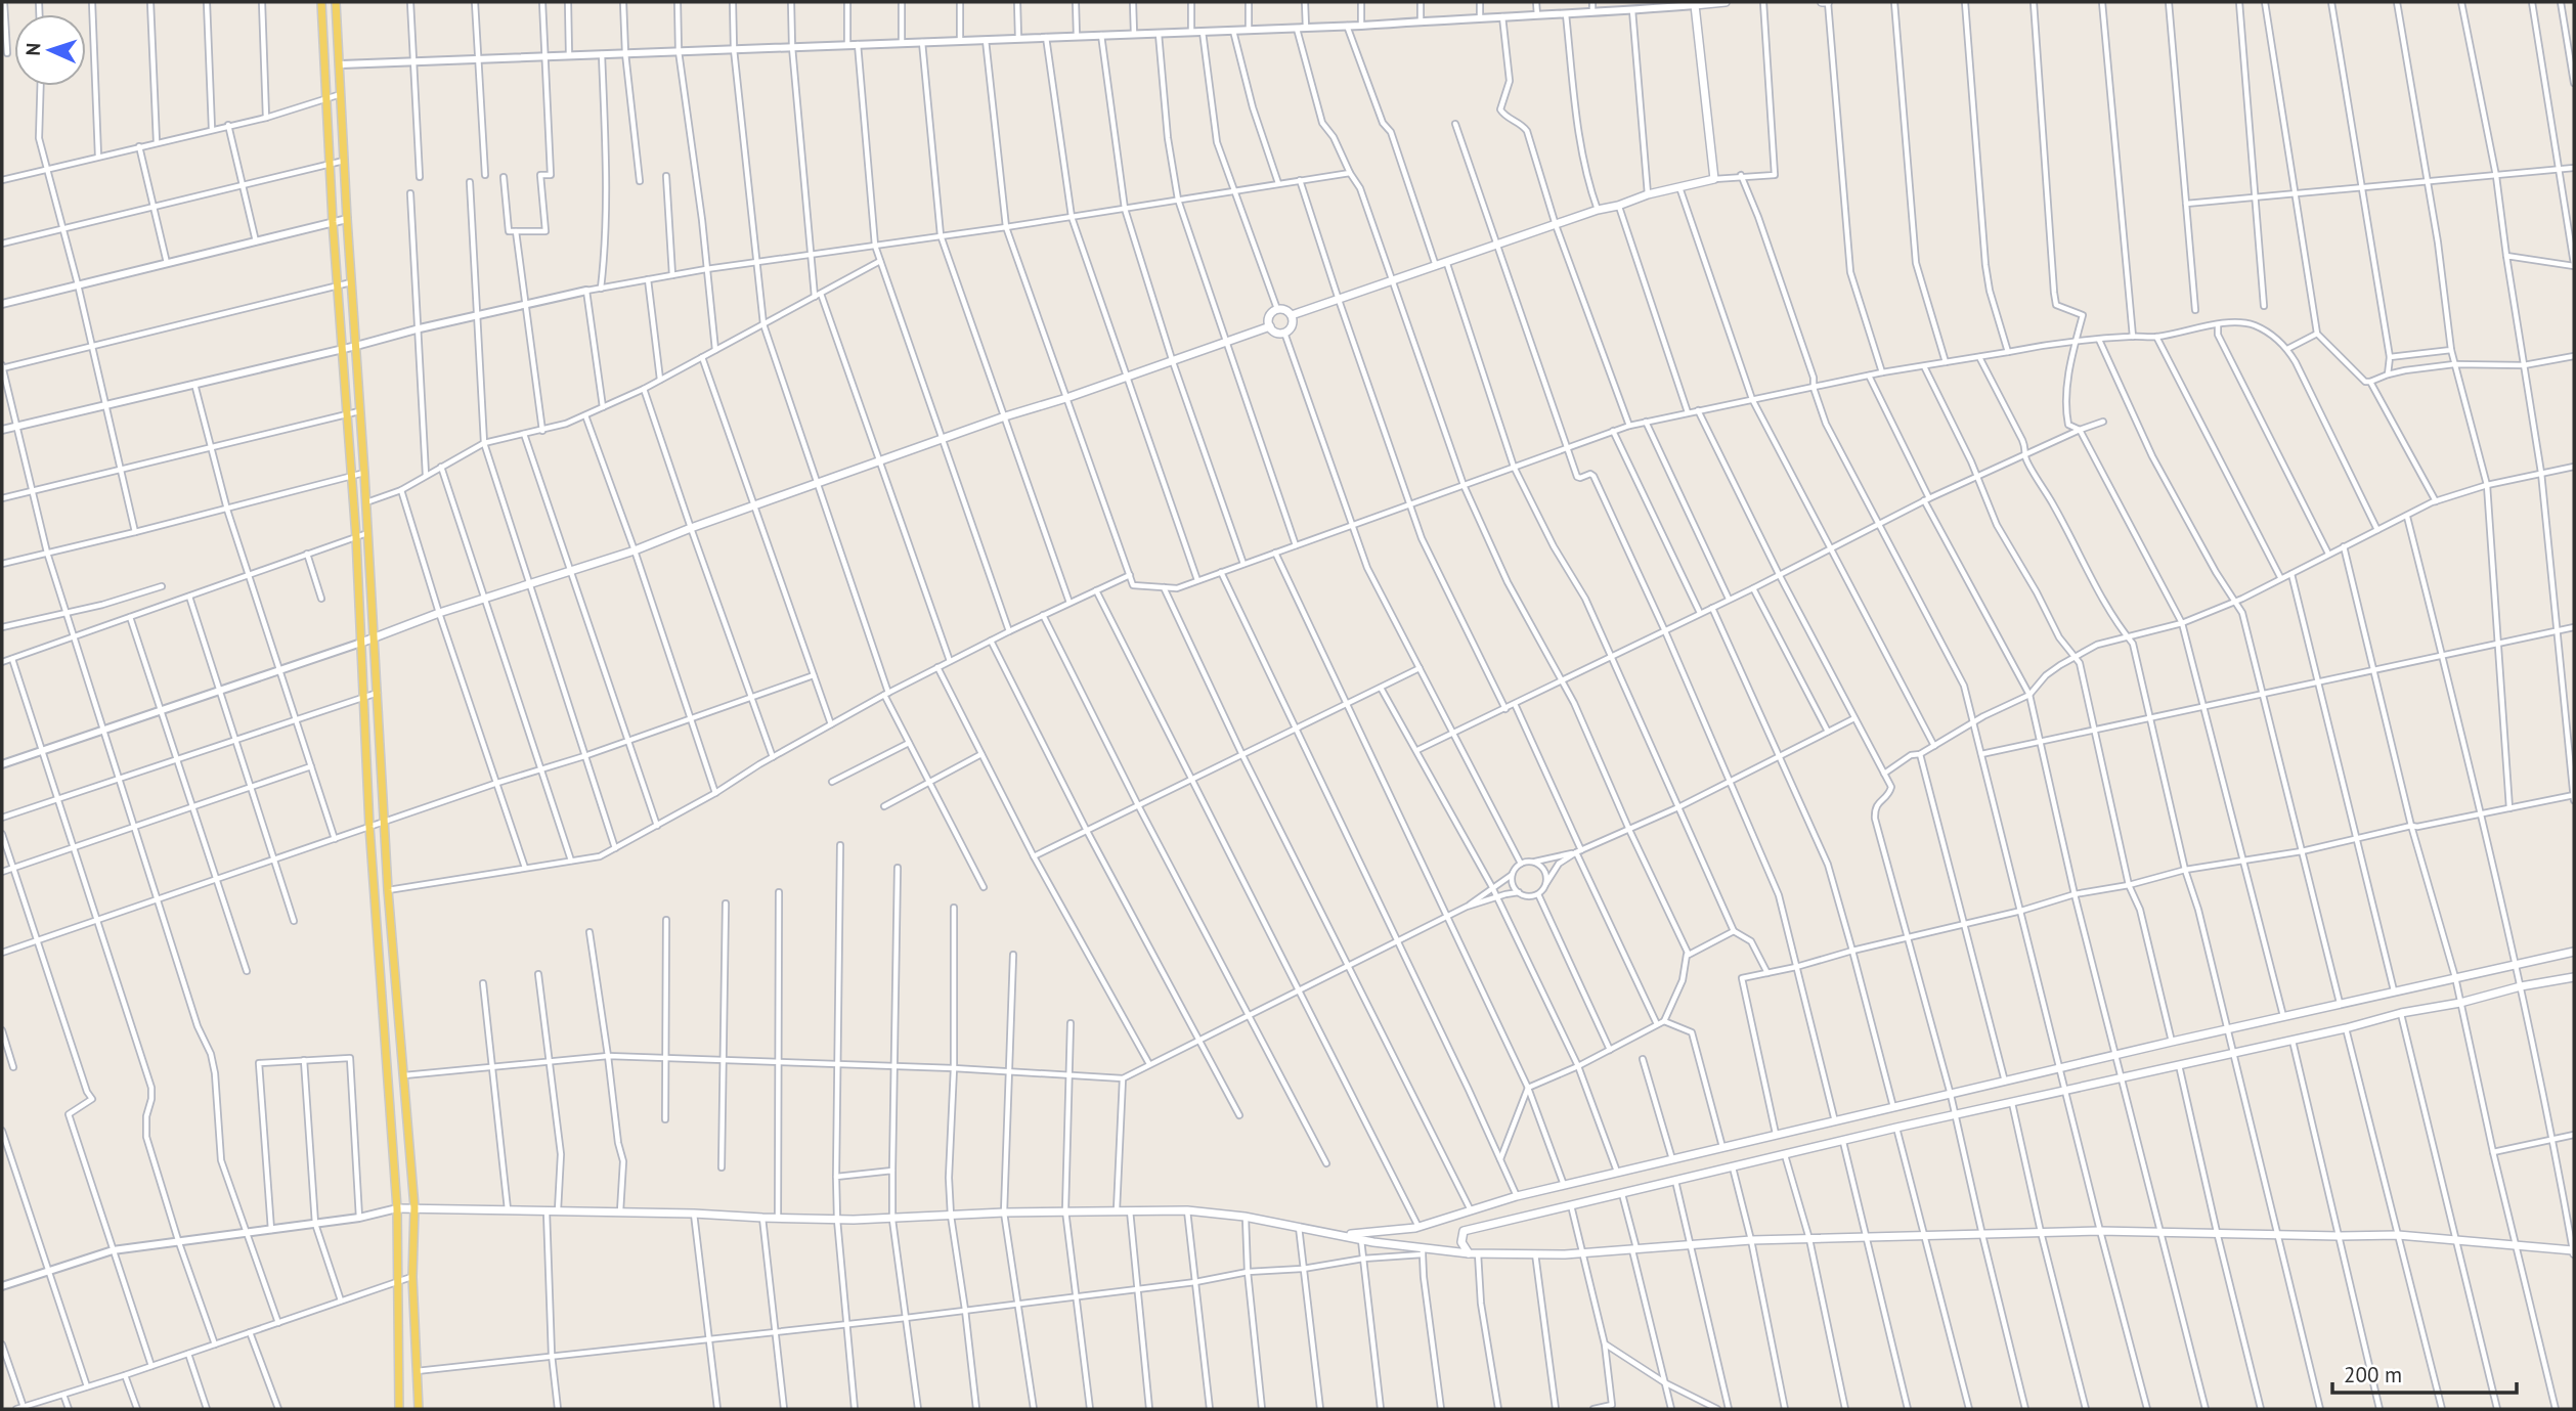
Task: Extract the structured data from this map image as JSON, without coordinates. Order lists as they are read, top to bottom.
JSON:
{
  "scale_bar": "200 m",
  "north": "left"
}
